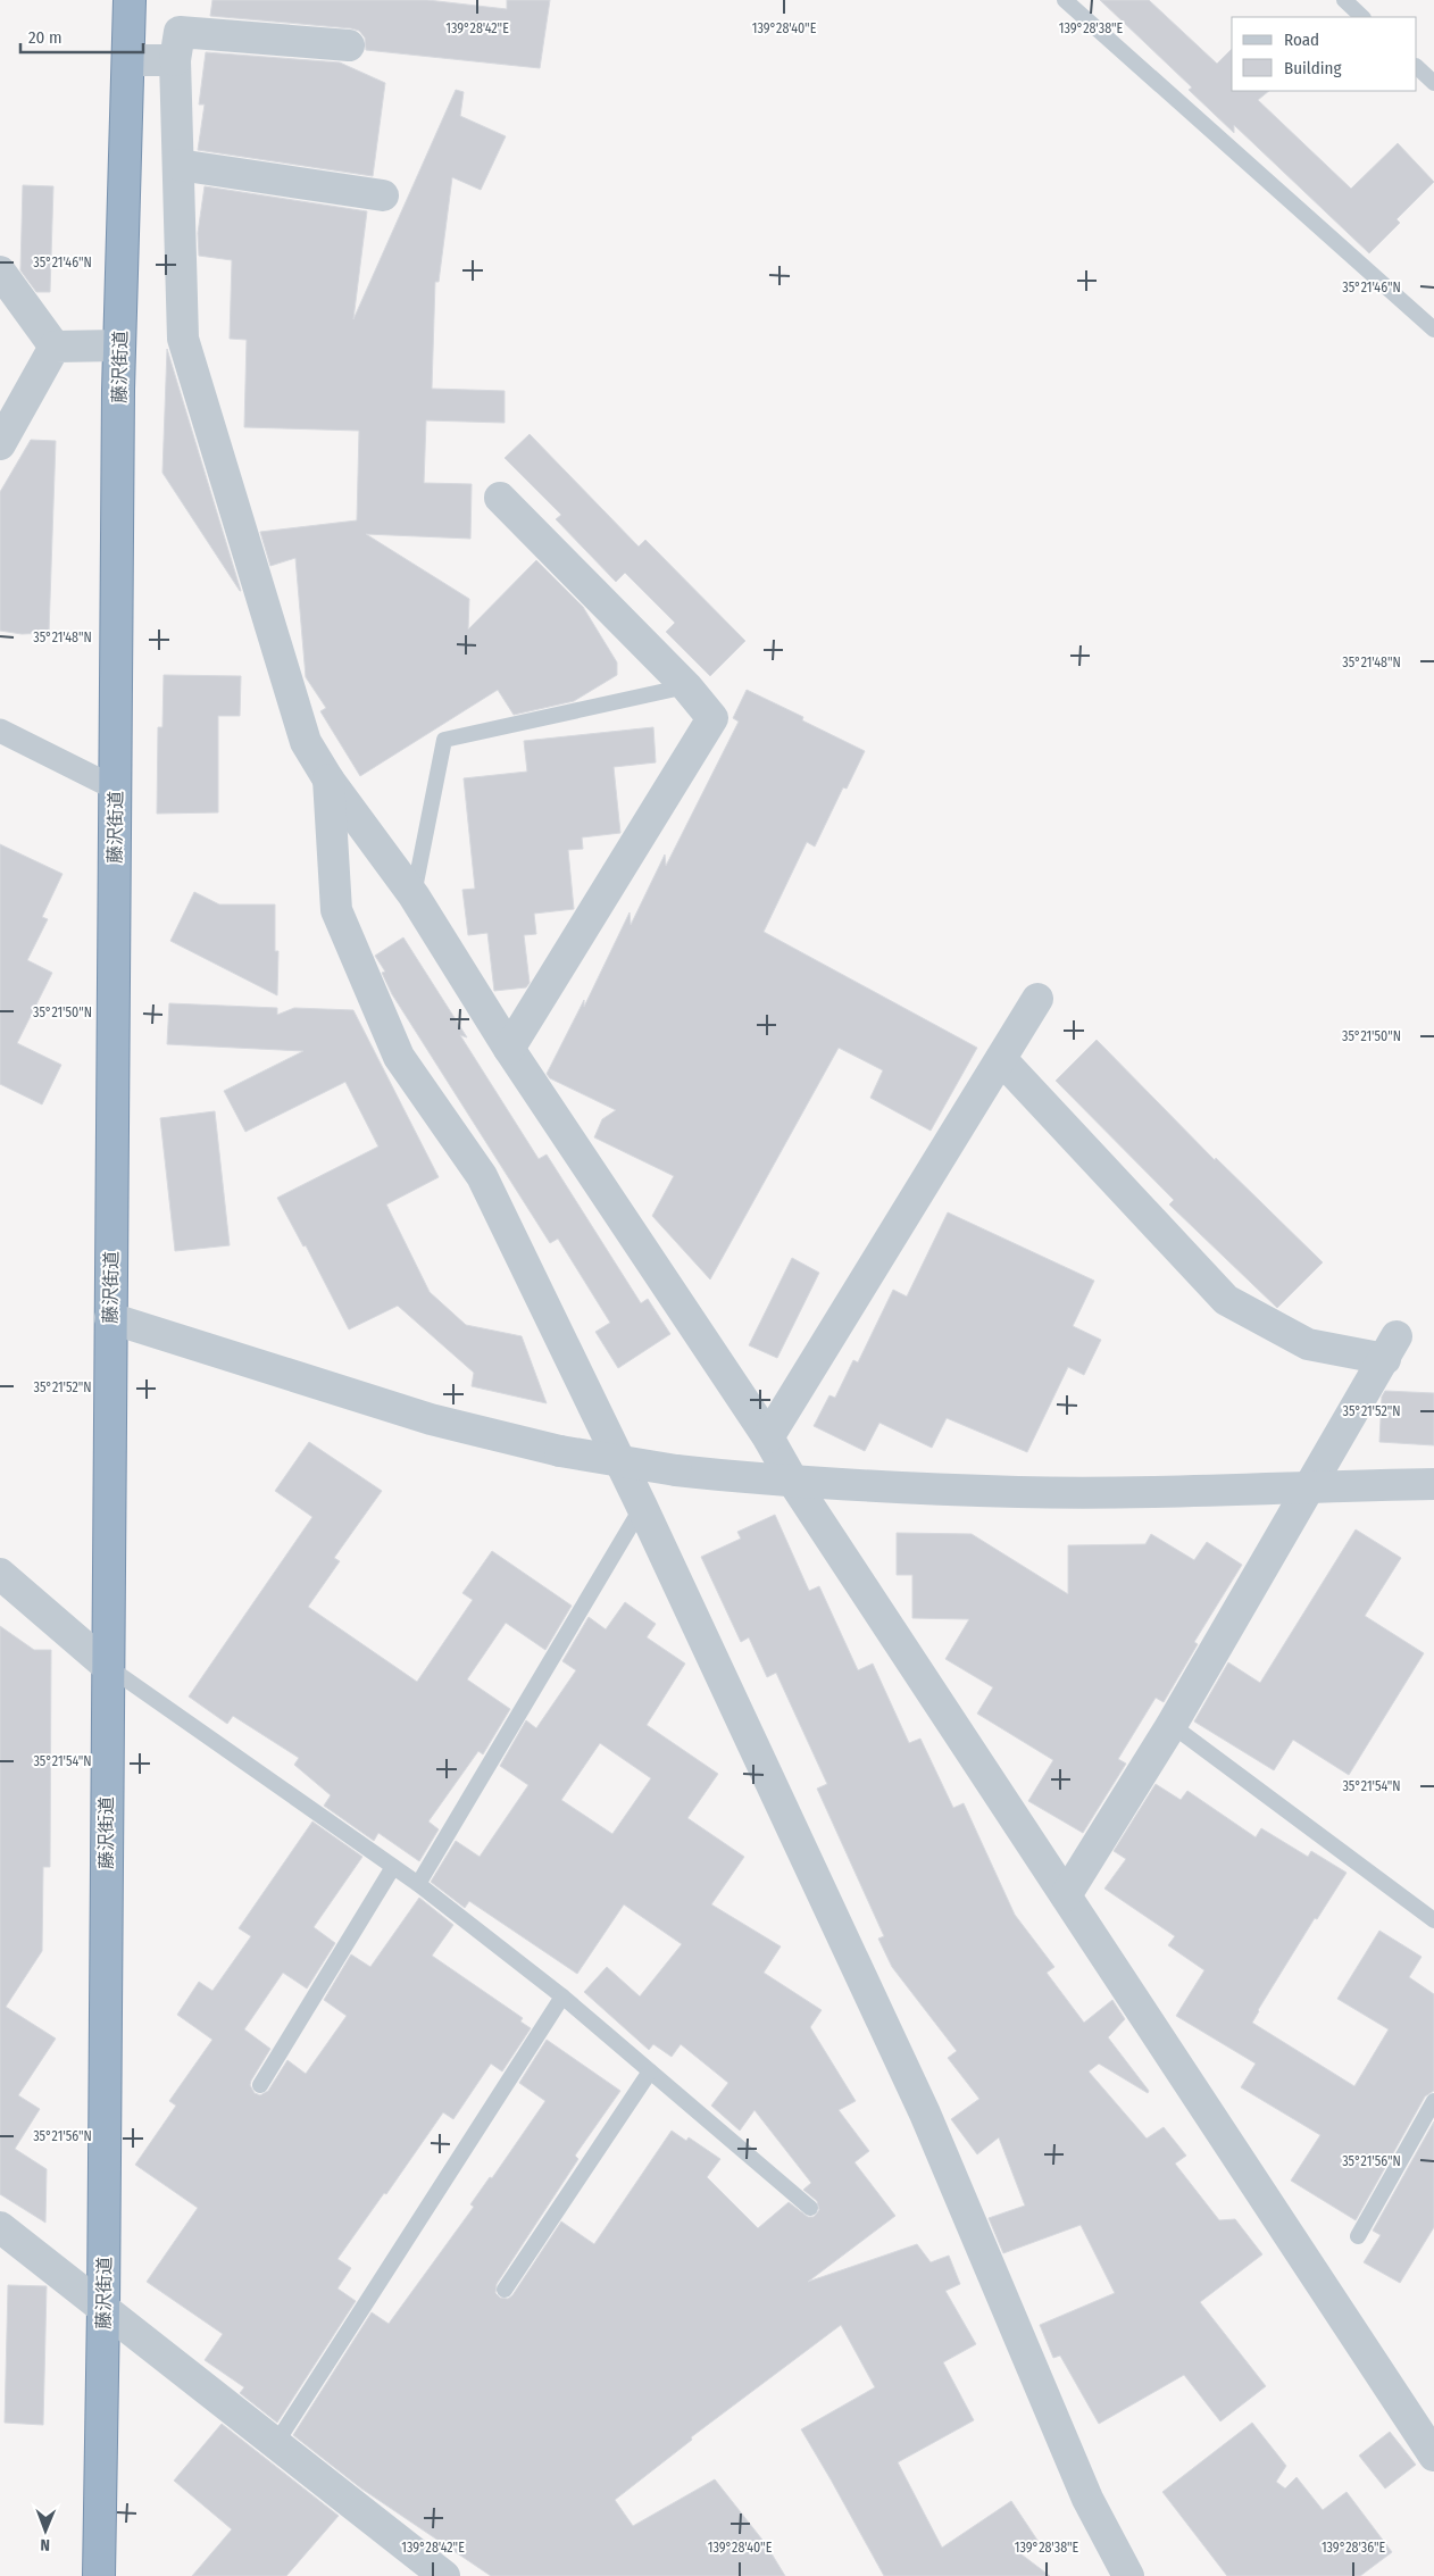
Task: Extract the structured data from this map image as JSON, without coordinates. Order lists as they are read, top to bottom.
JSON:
{
  "streets": {
    "highway": ["藤沢街道"]
  },
  "legend": ["Road", "Building"],
  "scale_bar": "20 m",
  "north": "bottom",
  "coordinates": [
    "139°28'42\"E",
    "139°28'40\"E",
    "139°28'38\"E",
    "35°21'46\"N",
    "35°21'48\"N",
    "35°21'50\"N",
    "35°21'52\"N",
    "35°21'54\"N",
    "35°21'56\"N",
    "139°28'36\"E"
  ]
}
